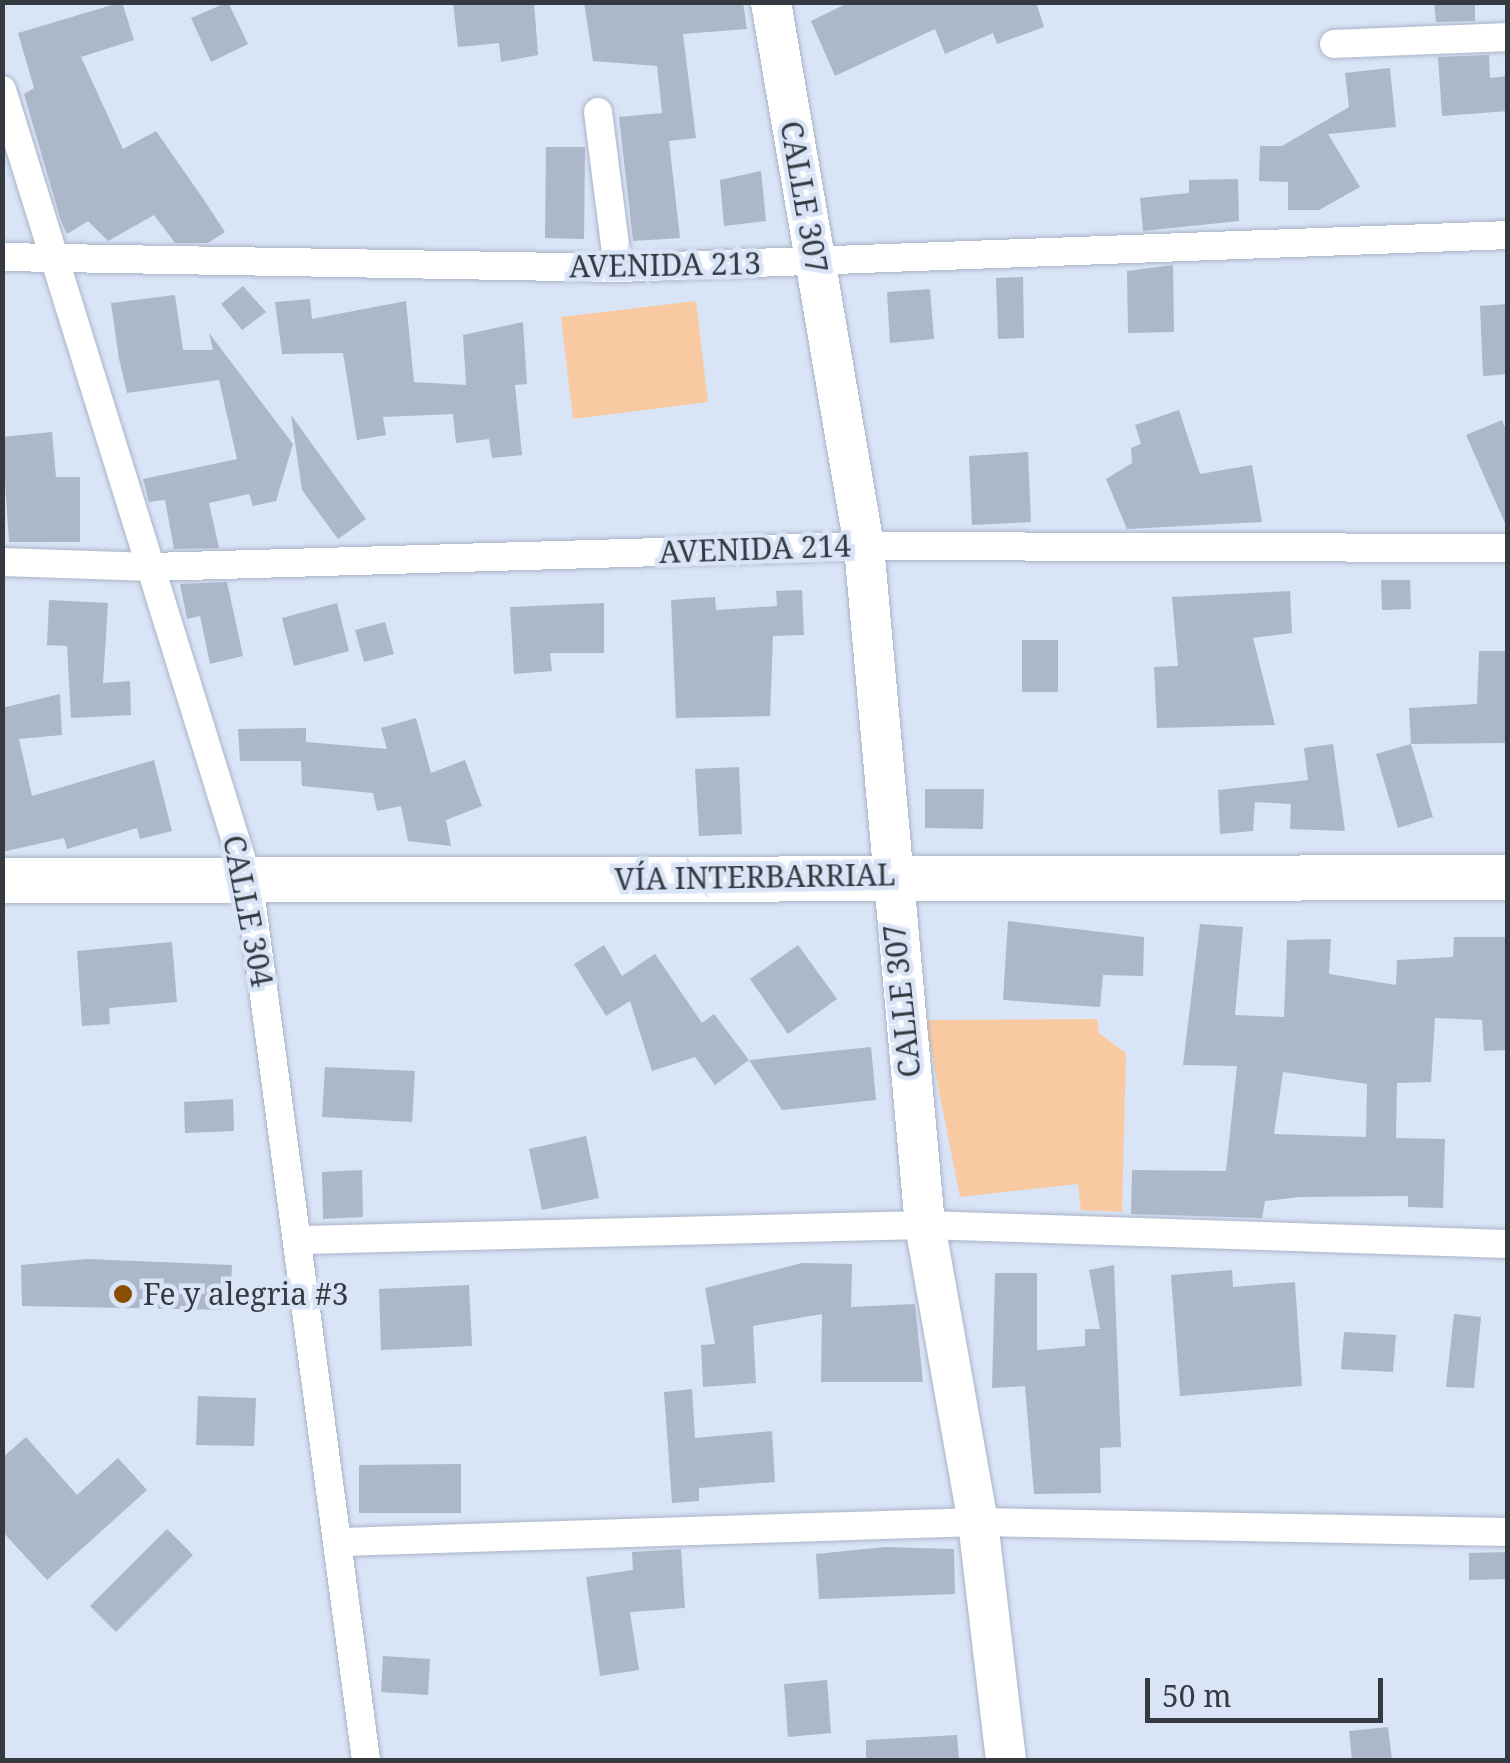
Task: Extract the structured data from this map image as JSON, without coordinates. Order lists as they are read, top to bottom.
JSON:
{
  "streets": {
    "main road": ["VÍA INTERBARRIAL"],
    "street": [
      "CALLE 307",
      "AVENIDA 213",
      "AVENIDA 214",
      "CALLE 304"
    ]
  },
  "crossings": [
    ["CALLE 307", "AVENIDA 213"],
    ["CALLE 307", "AVENIDA 214"],
    ["CALLE 307", "VÍA INTERBARRIAL"],
    ["AVENIDA 213", "CALLE 304"],
    ["AVENIDA 214", "CALLE 304"],
    ["VÍA INTERBARRIAL", "CALLE 304"]
  ],
  "places": ["Fe y alegria #3"],
  "scale_bar": "50 m"
}
